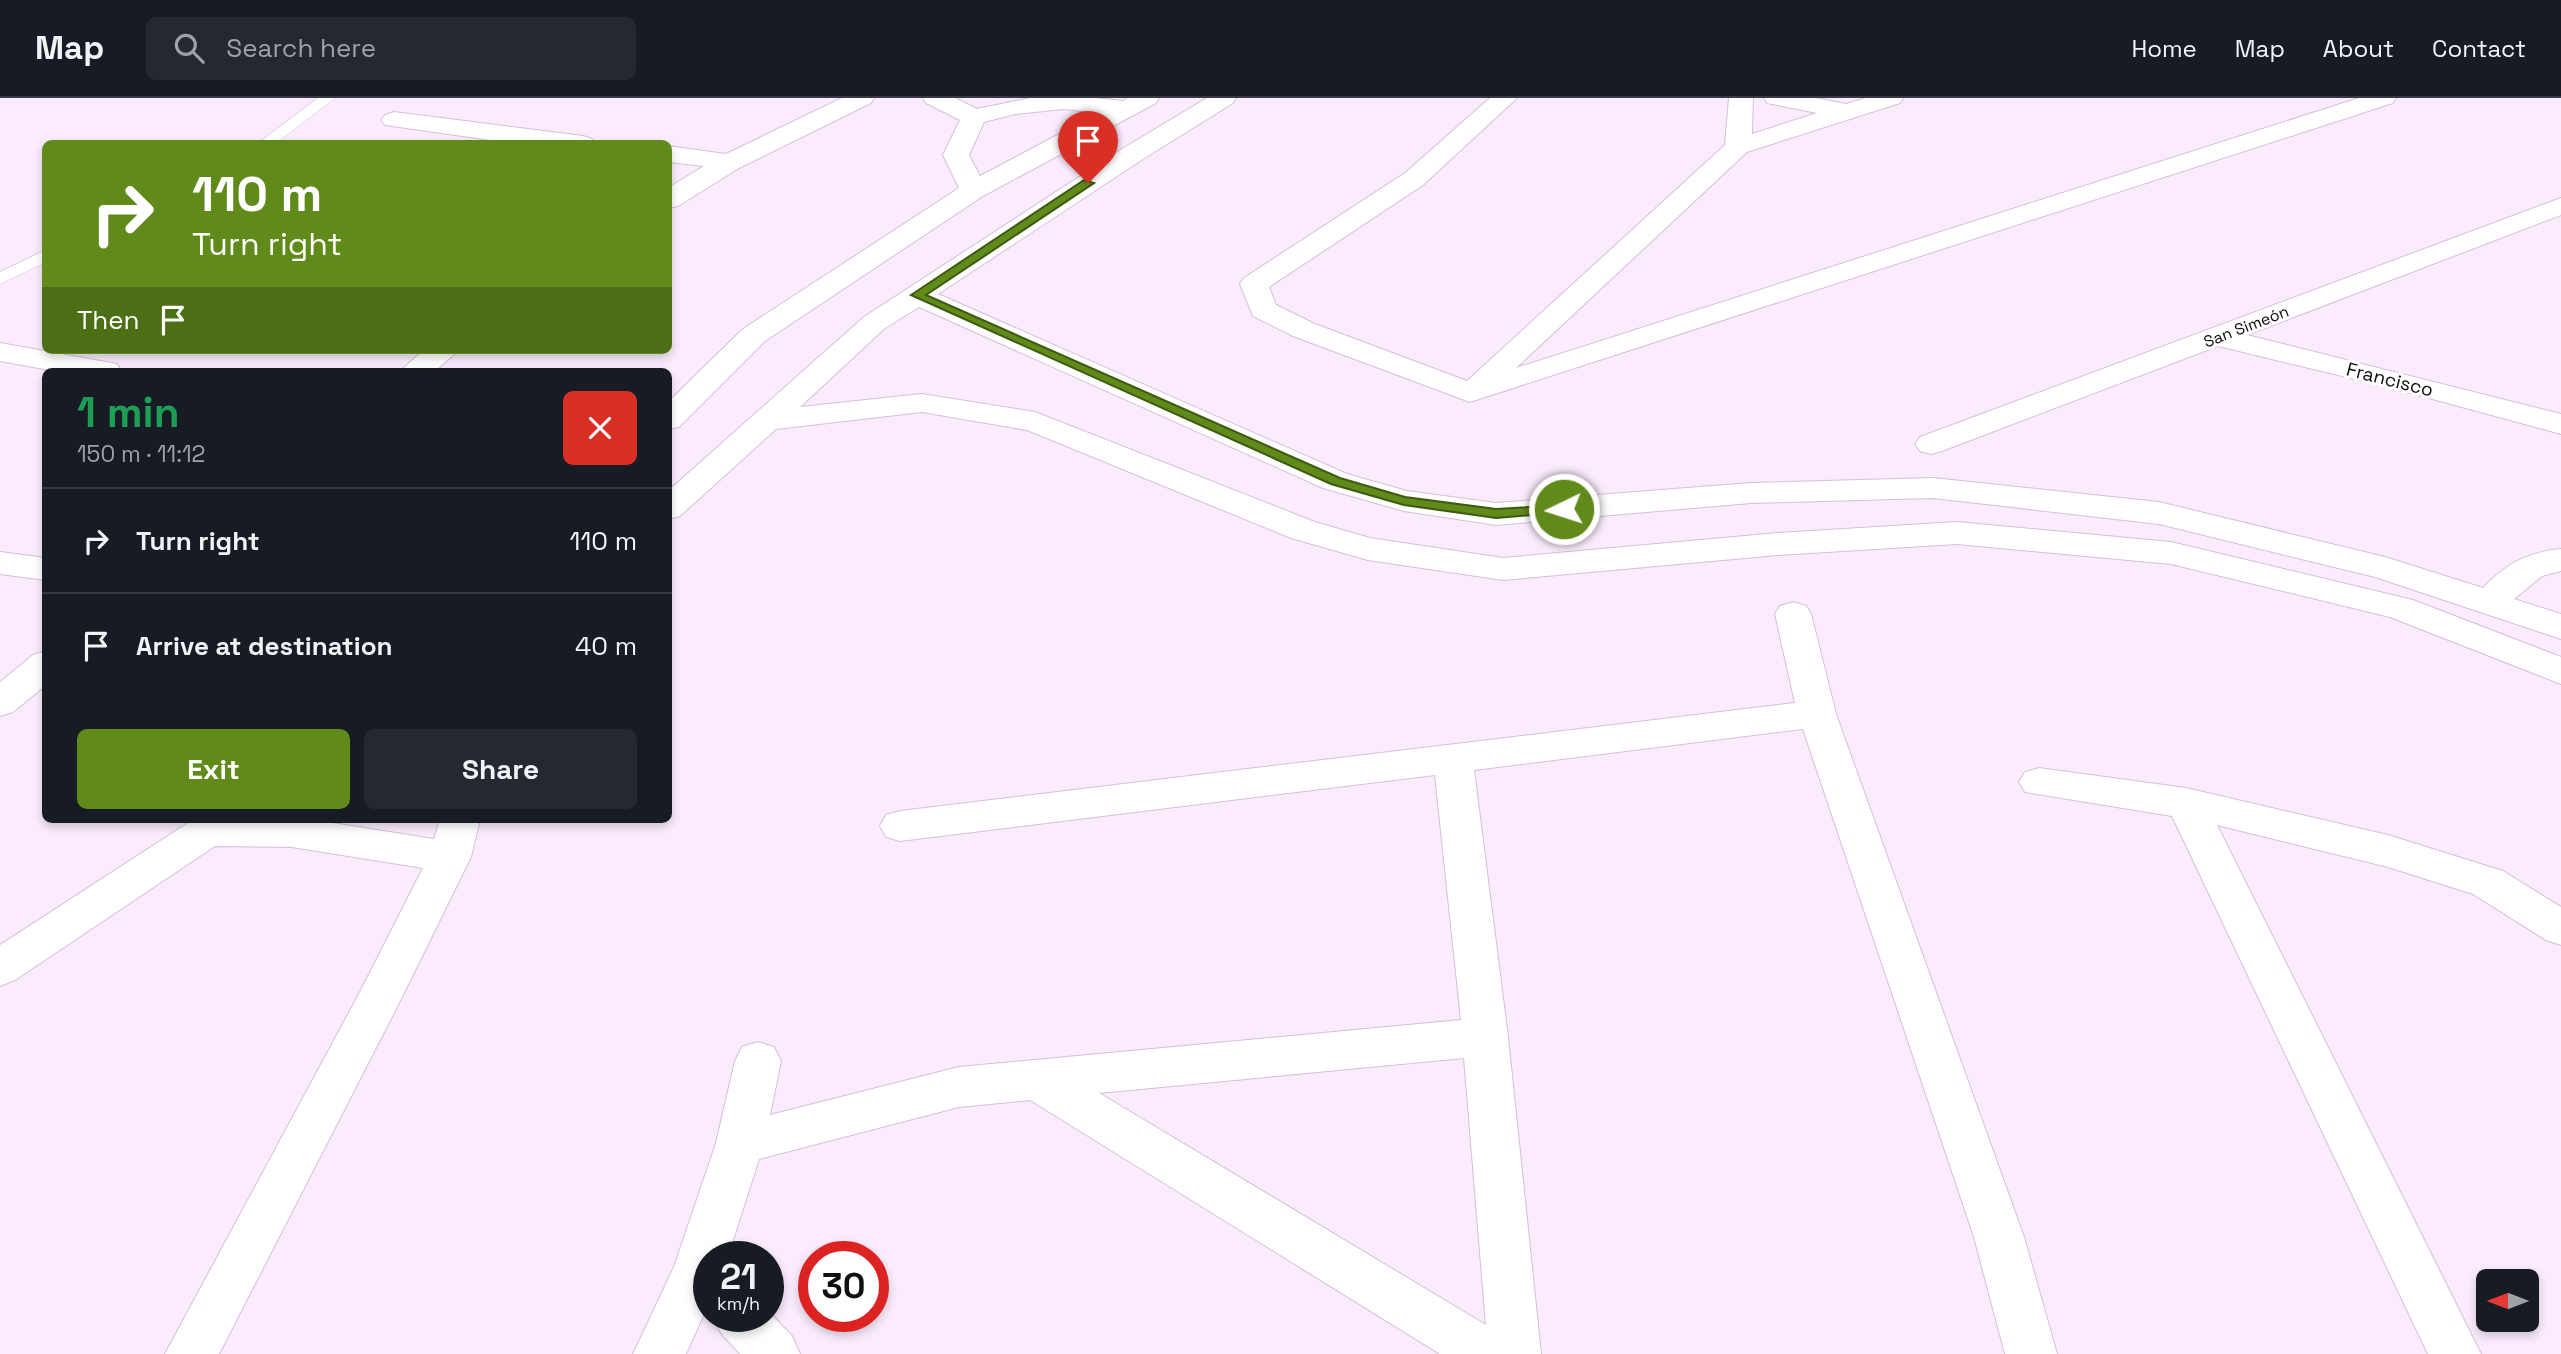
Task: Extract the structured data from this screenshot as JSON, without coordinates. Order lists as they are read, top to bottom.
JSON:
{
  "streets": {
    "street": ["San Simeón", "Francisco"]
  },
  "crossings": [
    ["San Simeón", "Francisco"]
  ],
  "north": "left",
  "page": {
    "header": "Map",
    "search": "Search here",
    "nav": [
      "Home",
      "Map",
      "About",
      "Contact"
    ],
    "turn": ["110 m", "Turn right"],
    "then": "Then",
    "heading": ["1 min", "150 m · 11:12"],
    "list": [
      {
        "name": "Turn right",
        "value": "110 m"
      },
      {
        "name": "Arrive at destination",
        "value": "40 m"
      }
    ],
    "buttons": ["Exit", "Share"],
    "speed": "21 km/h",
    "limit": "30"
  }
}
